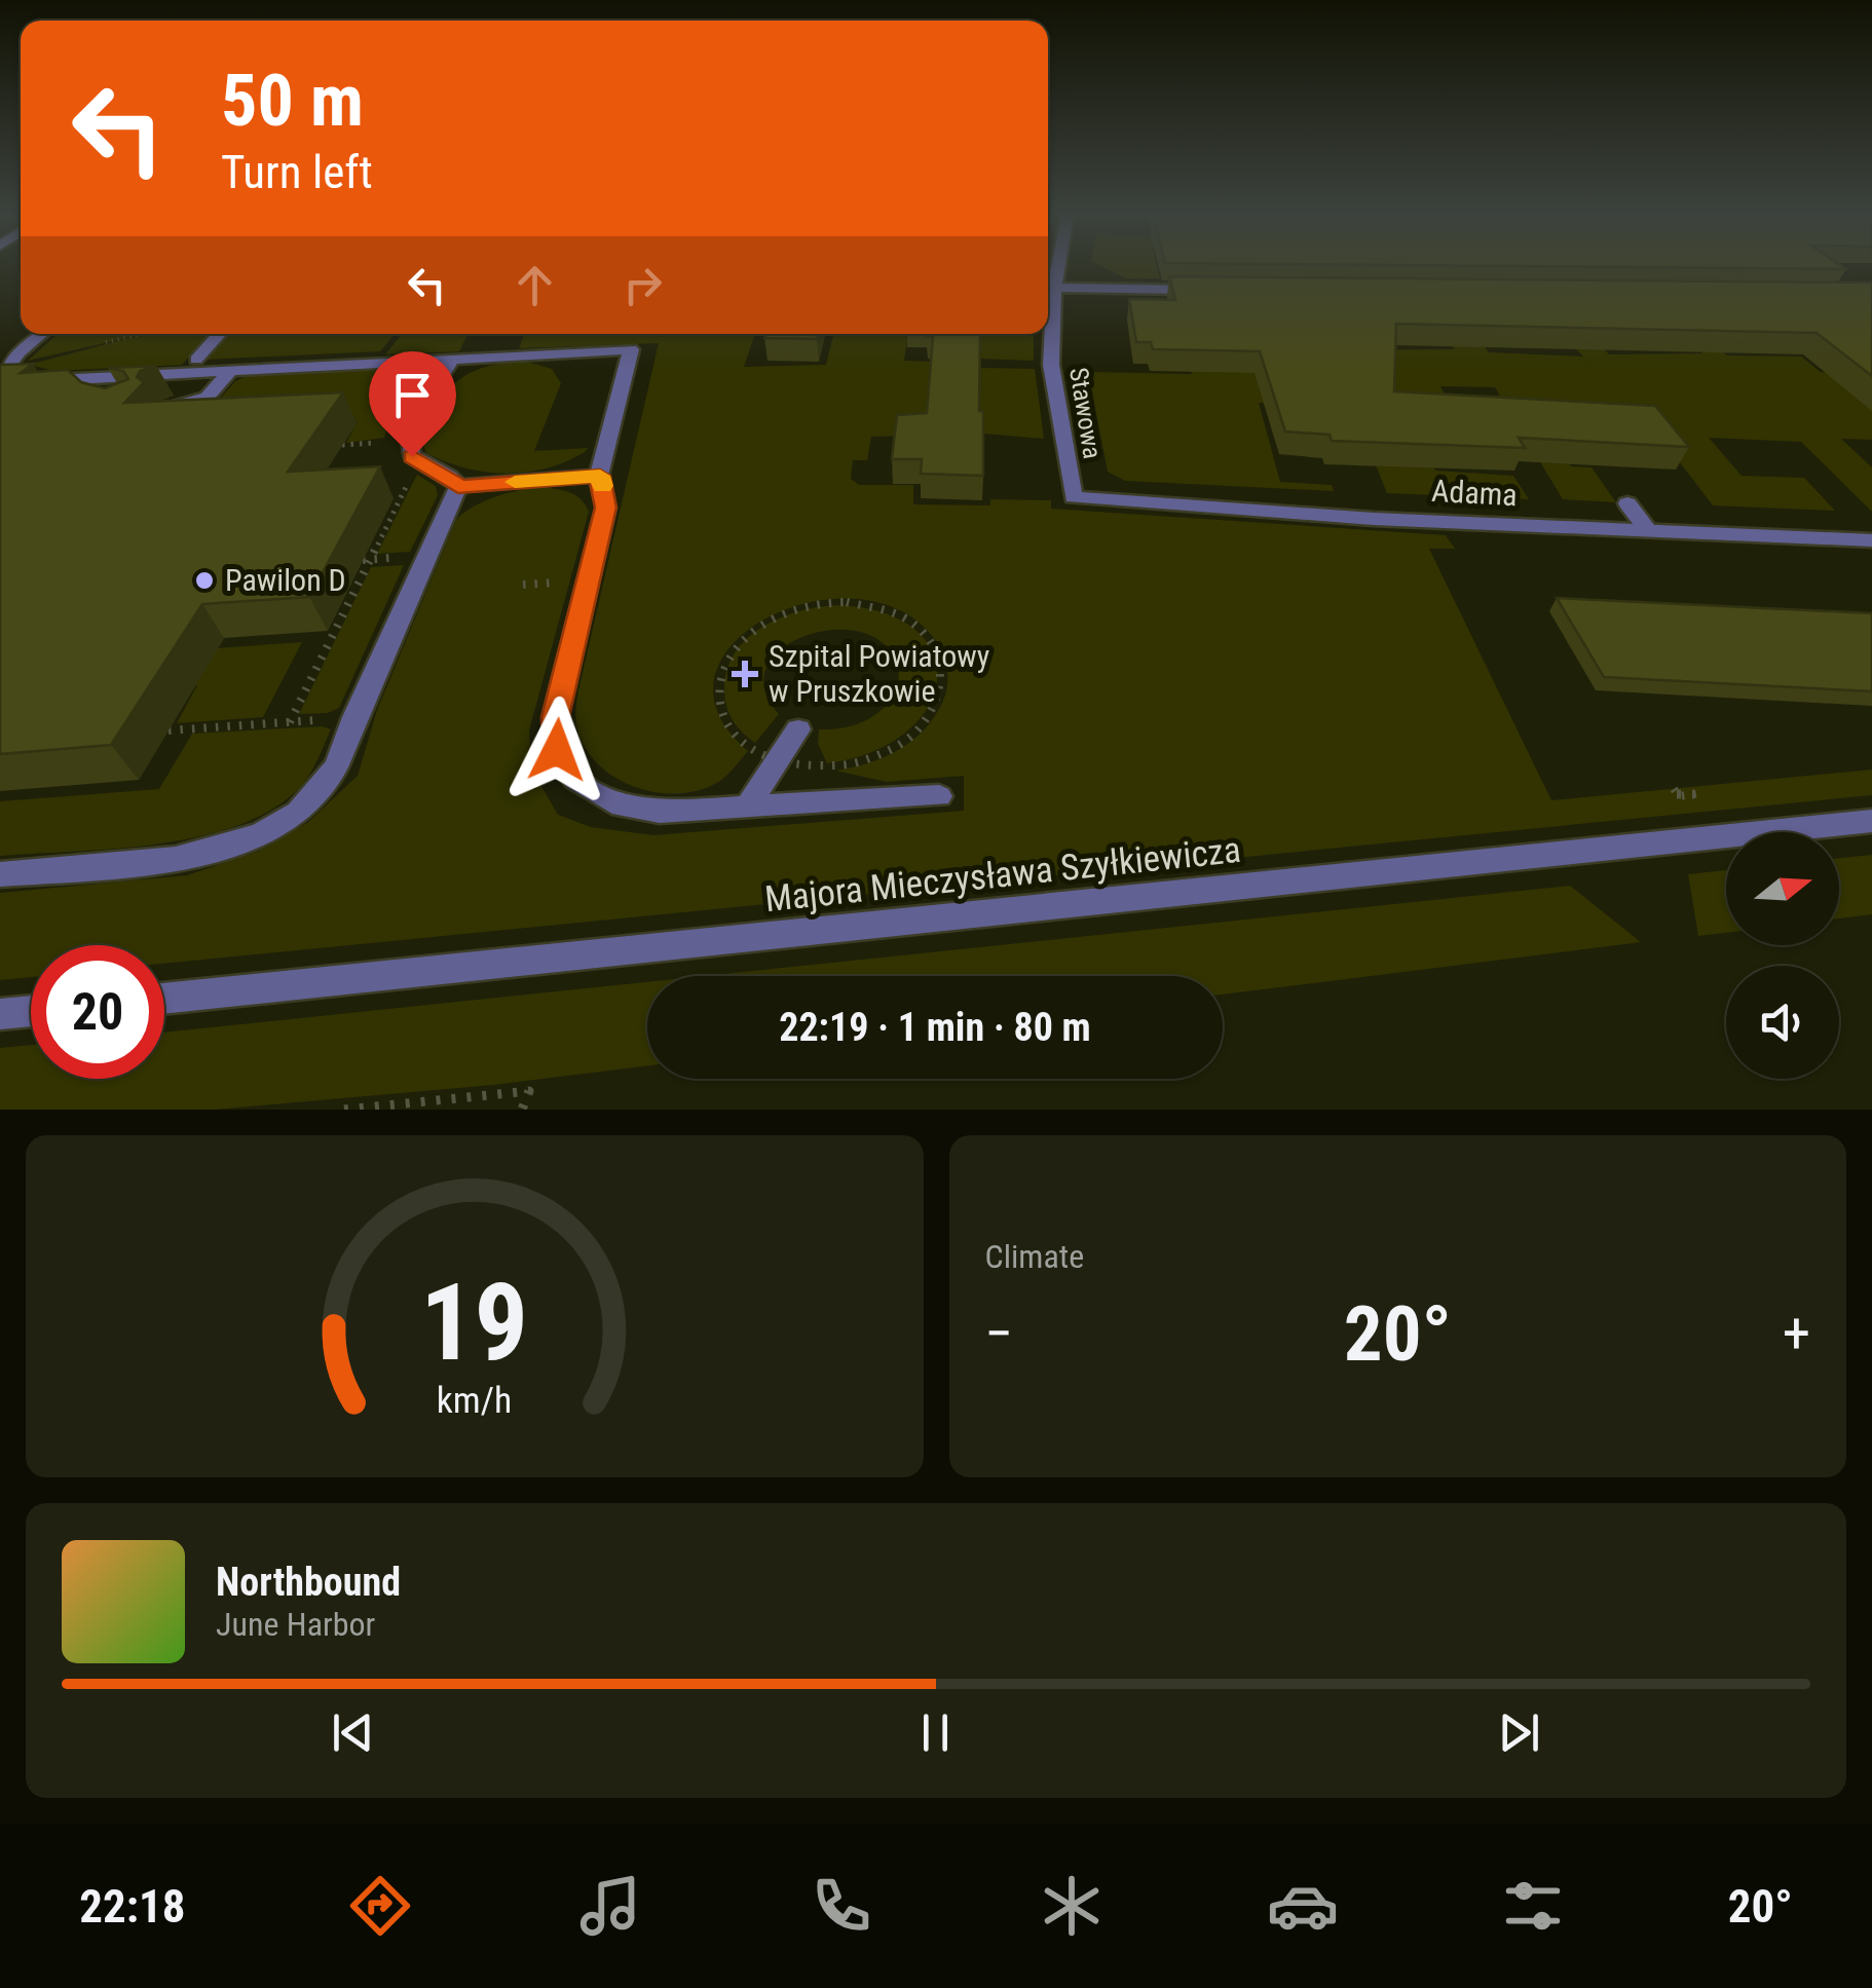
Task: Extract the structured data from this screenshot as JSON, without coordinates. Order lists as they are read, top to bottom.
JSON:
{
  "streets": {
    "street": ["Stawowa", "Adama", "Majora Mieczysława Szyłkiewicza"]
  },
  "crossings": [
    ["Stawowa", "Adama"]
  ],
  "places": {
    "other": ["Pawilon D"],
    "health": ["Szpital Powiatowy w Pruszkowie"]
  },
  "north": "right",
  "page": {
    "turn": ["50 m", "Turn left"],
    "limit": "20",
    "trip": "22:19 · 1 min · 80 m",
    "tile": "Climate",
    "heat": ["−", "20°", "+"],
    "song": ["Northbound", "June Harbor"],
    "tabs": ["22:18", "20°"],
    "gauge": ["19", "km/h"]
  }
}
